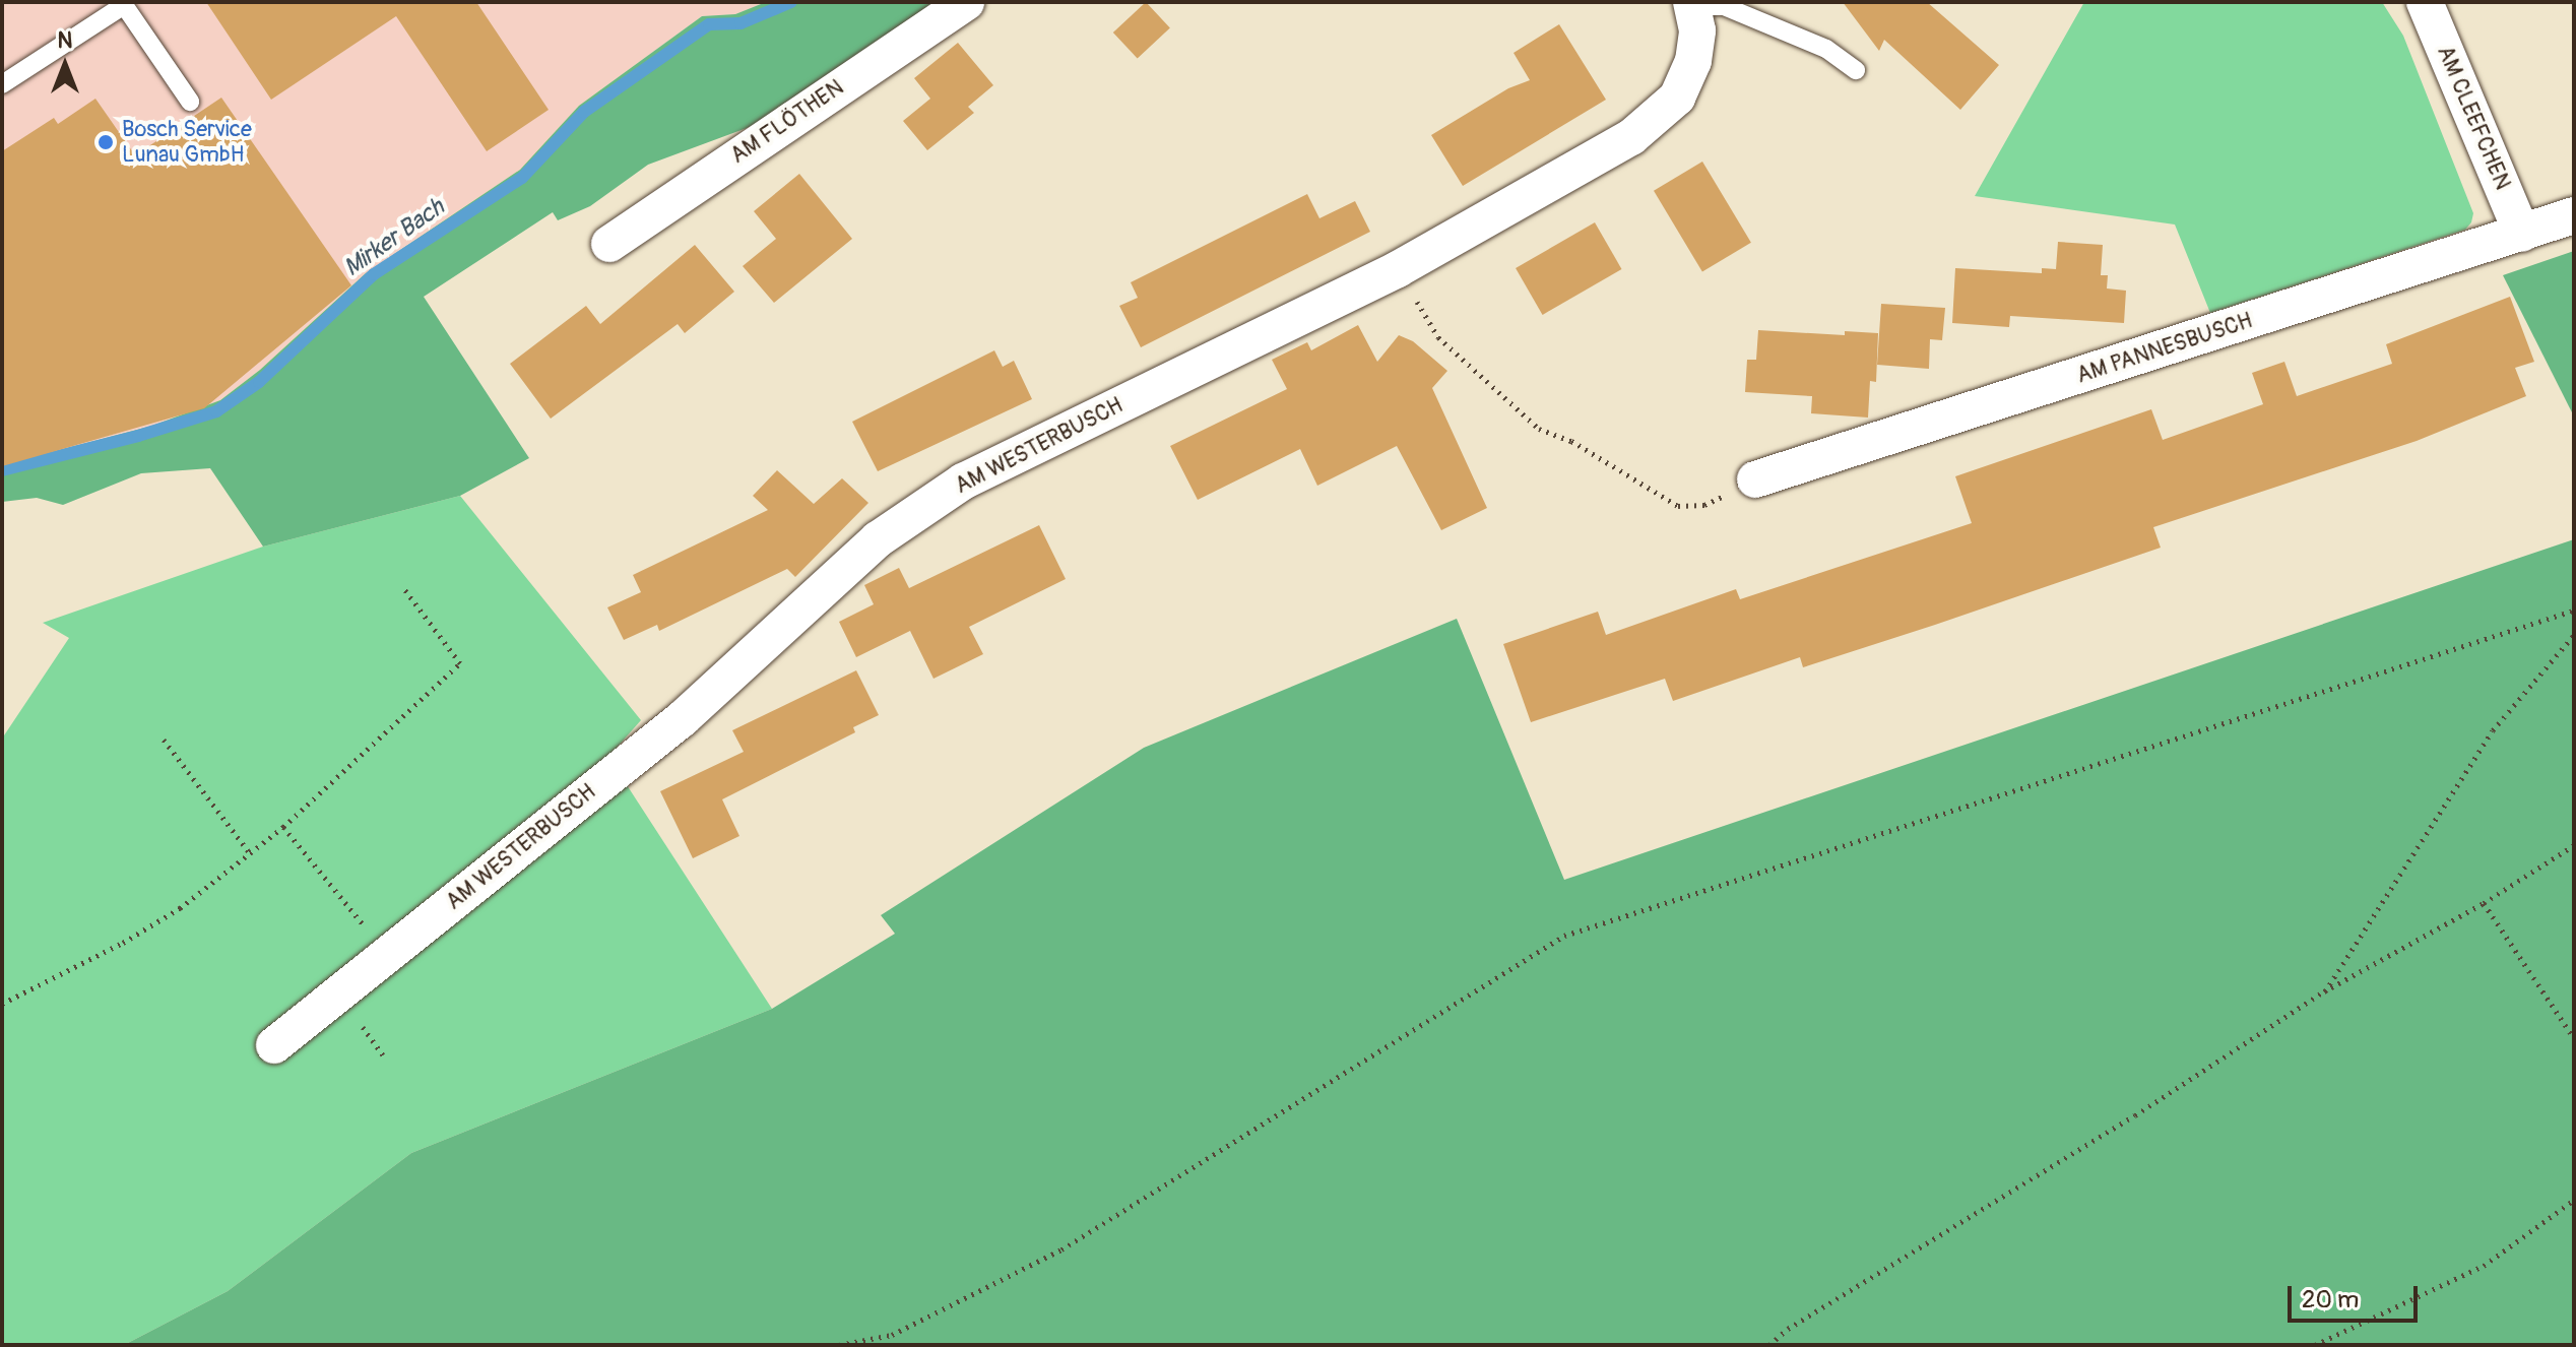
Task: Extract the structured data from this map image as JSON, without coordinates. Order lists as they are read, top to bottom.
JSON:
{
  "streets": {
    "street": [
      "AM CLEEFCHEN",
      "AM FLÖTHEN",
      "AM PANNESBUSCH",
      "AM WESTERBUSCH"
    ]
  },
  "crossings": [
    ["AM CLEEFCHEN", "AM PANNESBUSCH"]
  ],
  "water": ["Mirker Bach"],
  "places": ["Bosch Service Lunau GmbH"],
  "scale_bar": "20 m",
  "north": "top"
}
